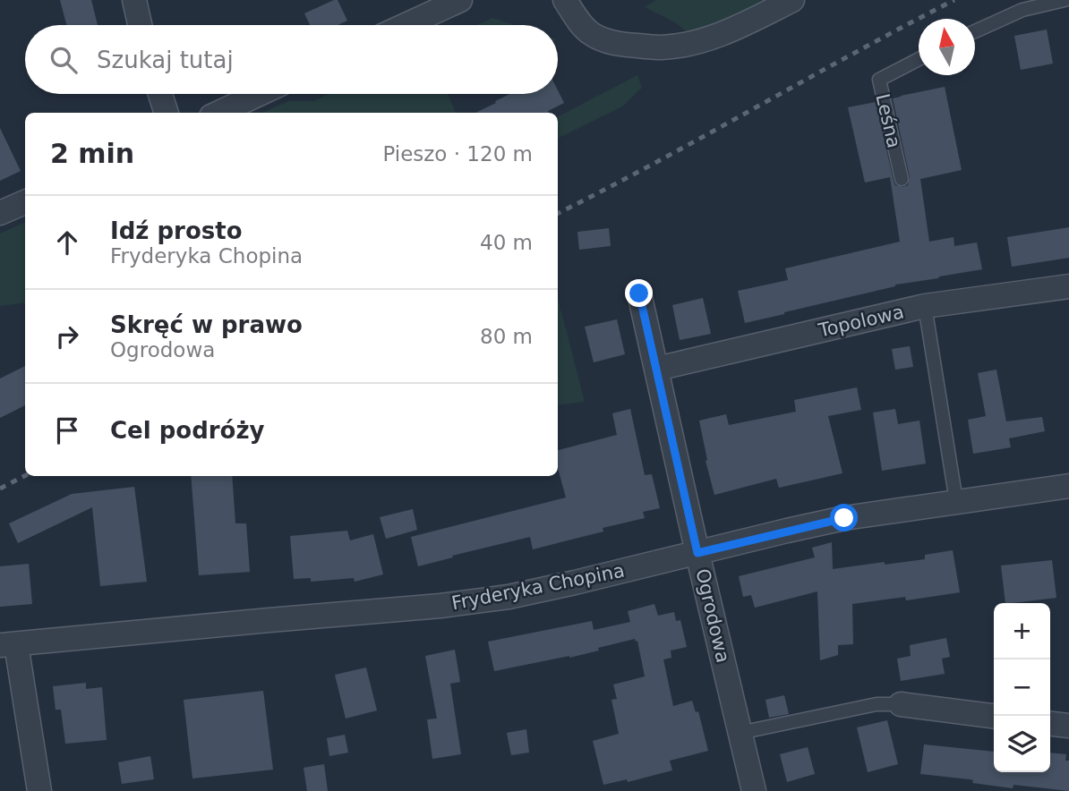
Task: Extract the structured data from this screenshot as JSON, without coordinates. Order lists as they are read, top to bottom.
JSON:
{
  "streets": {
    "street": ["Topolowa", "Fryderyka Chopina", "Ogrodowa"],
    "lane": ["Leśna"]
  },
  "crossings": [
    ["Topolowa", "Ogrodowa"],
    ["Fryderyka Chopina", "Ogrodowa"]
  ],
  "north": "top",
  "page": {
    "search": "Szukaj tutaj",
    "heading": ["2 min", "Pieszo · 120 m"],
    "list": [
      ["Idź prosto", "Fryderyka Chopina", "40 m"],
      ["Skręć w prawo", "Ogrodowa", "80 m"],
      "Cel podróży"
    ],
    "map_buttons": ["+", "−"]
  }
}
